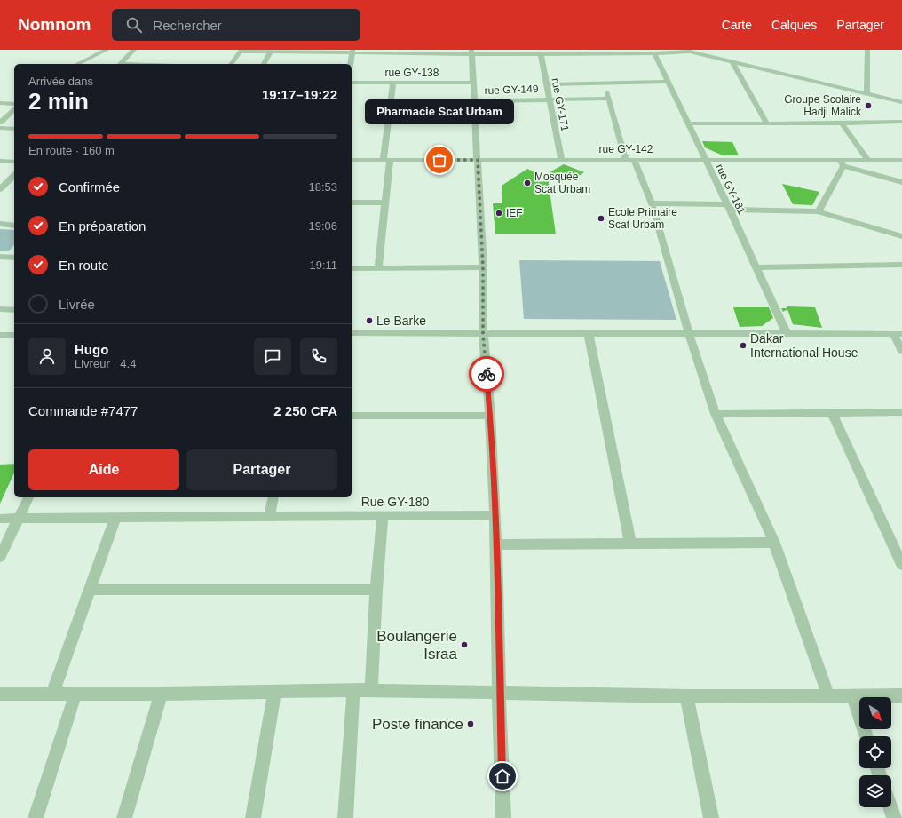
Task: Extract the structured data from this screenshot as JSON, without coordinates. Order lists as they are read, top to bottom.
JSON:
{
  "streets": {
    "street": [
      "rue GY-138",
      "rue GY-149",
      "rue GY-171",
      "rue GY-142",
      "rue GY-181",
      "Rue GY-180"
    ]
  },
  "crossings": [
    ["rue GY-149", "rue GY-171"],
    ["rue GY-171", "rue GY-142"],
    ["rue GY-142", "rue GY-181"]
  ],
  "places": [
    "Groupe Scolaire Hadji Malick",
    "Pharmacie Scat Urbam",
    "Mosquée Scat Urbam",
    "IEF",
    "Ecole Primaire Scat Urbam",
    "Le Barke",
    "Dakar International House",
    "Boulangerie Israa",
    "Poste finance"
  ],
  "north": "bottom right",
  "page": {
    "header": "Nomnom",
    "search": "Rechercher",
    "nav": ["Carte", "Calques", "Partager"],
    "heading": ["2 min", "Arrivée dans", "19:17–19:22"],
    "panel": [
      "Hugo",
      "Livreur · 4.4",
      "Commande #7477",
      "2 250 CFA"
    ],
    "bubble": "Pharmacie Scat Urbam",
    "bar": "En route · 160 m",
    "list": [
      ["Confirmée", "18:53"],
      ["En préparation", "19:06"],
      ["En route", "19:11"],
      "Livrée"
    ],
    "buttons": ["Aide", "Partager"]
  }
}
